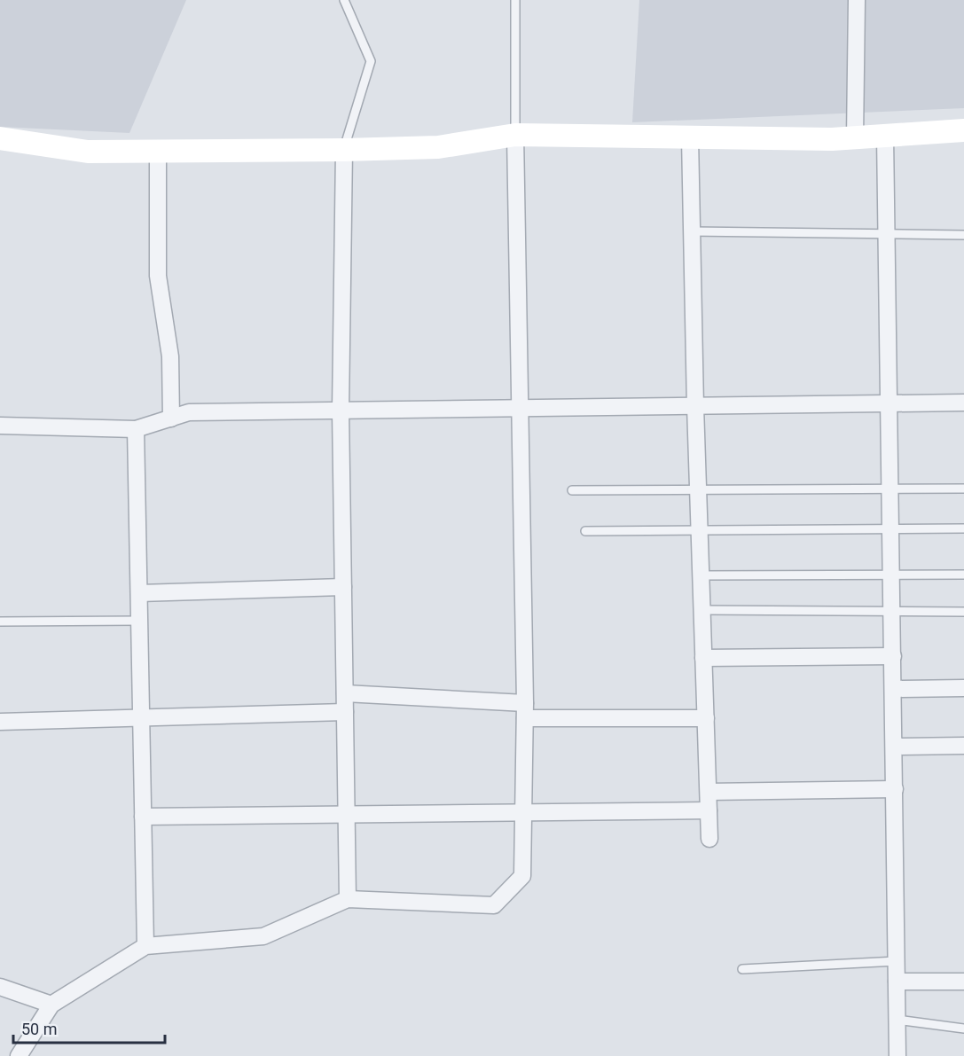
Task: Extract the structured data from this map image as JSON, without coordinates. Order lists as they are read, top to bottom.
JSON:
{
  "scale_bar": "50 m"
}
